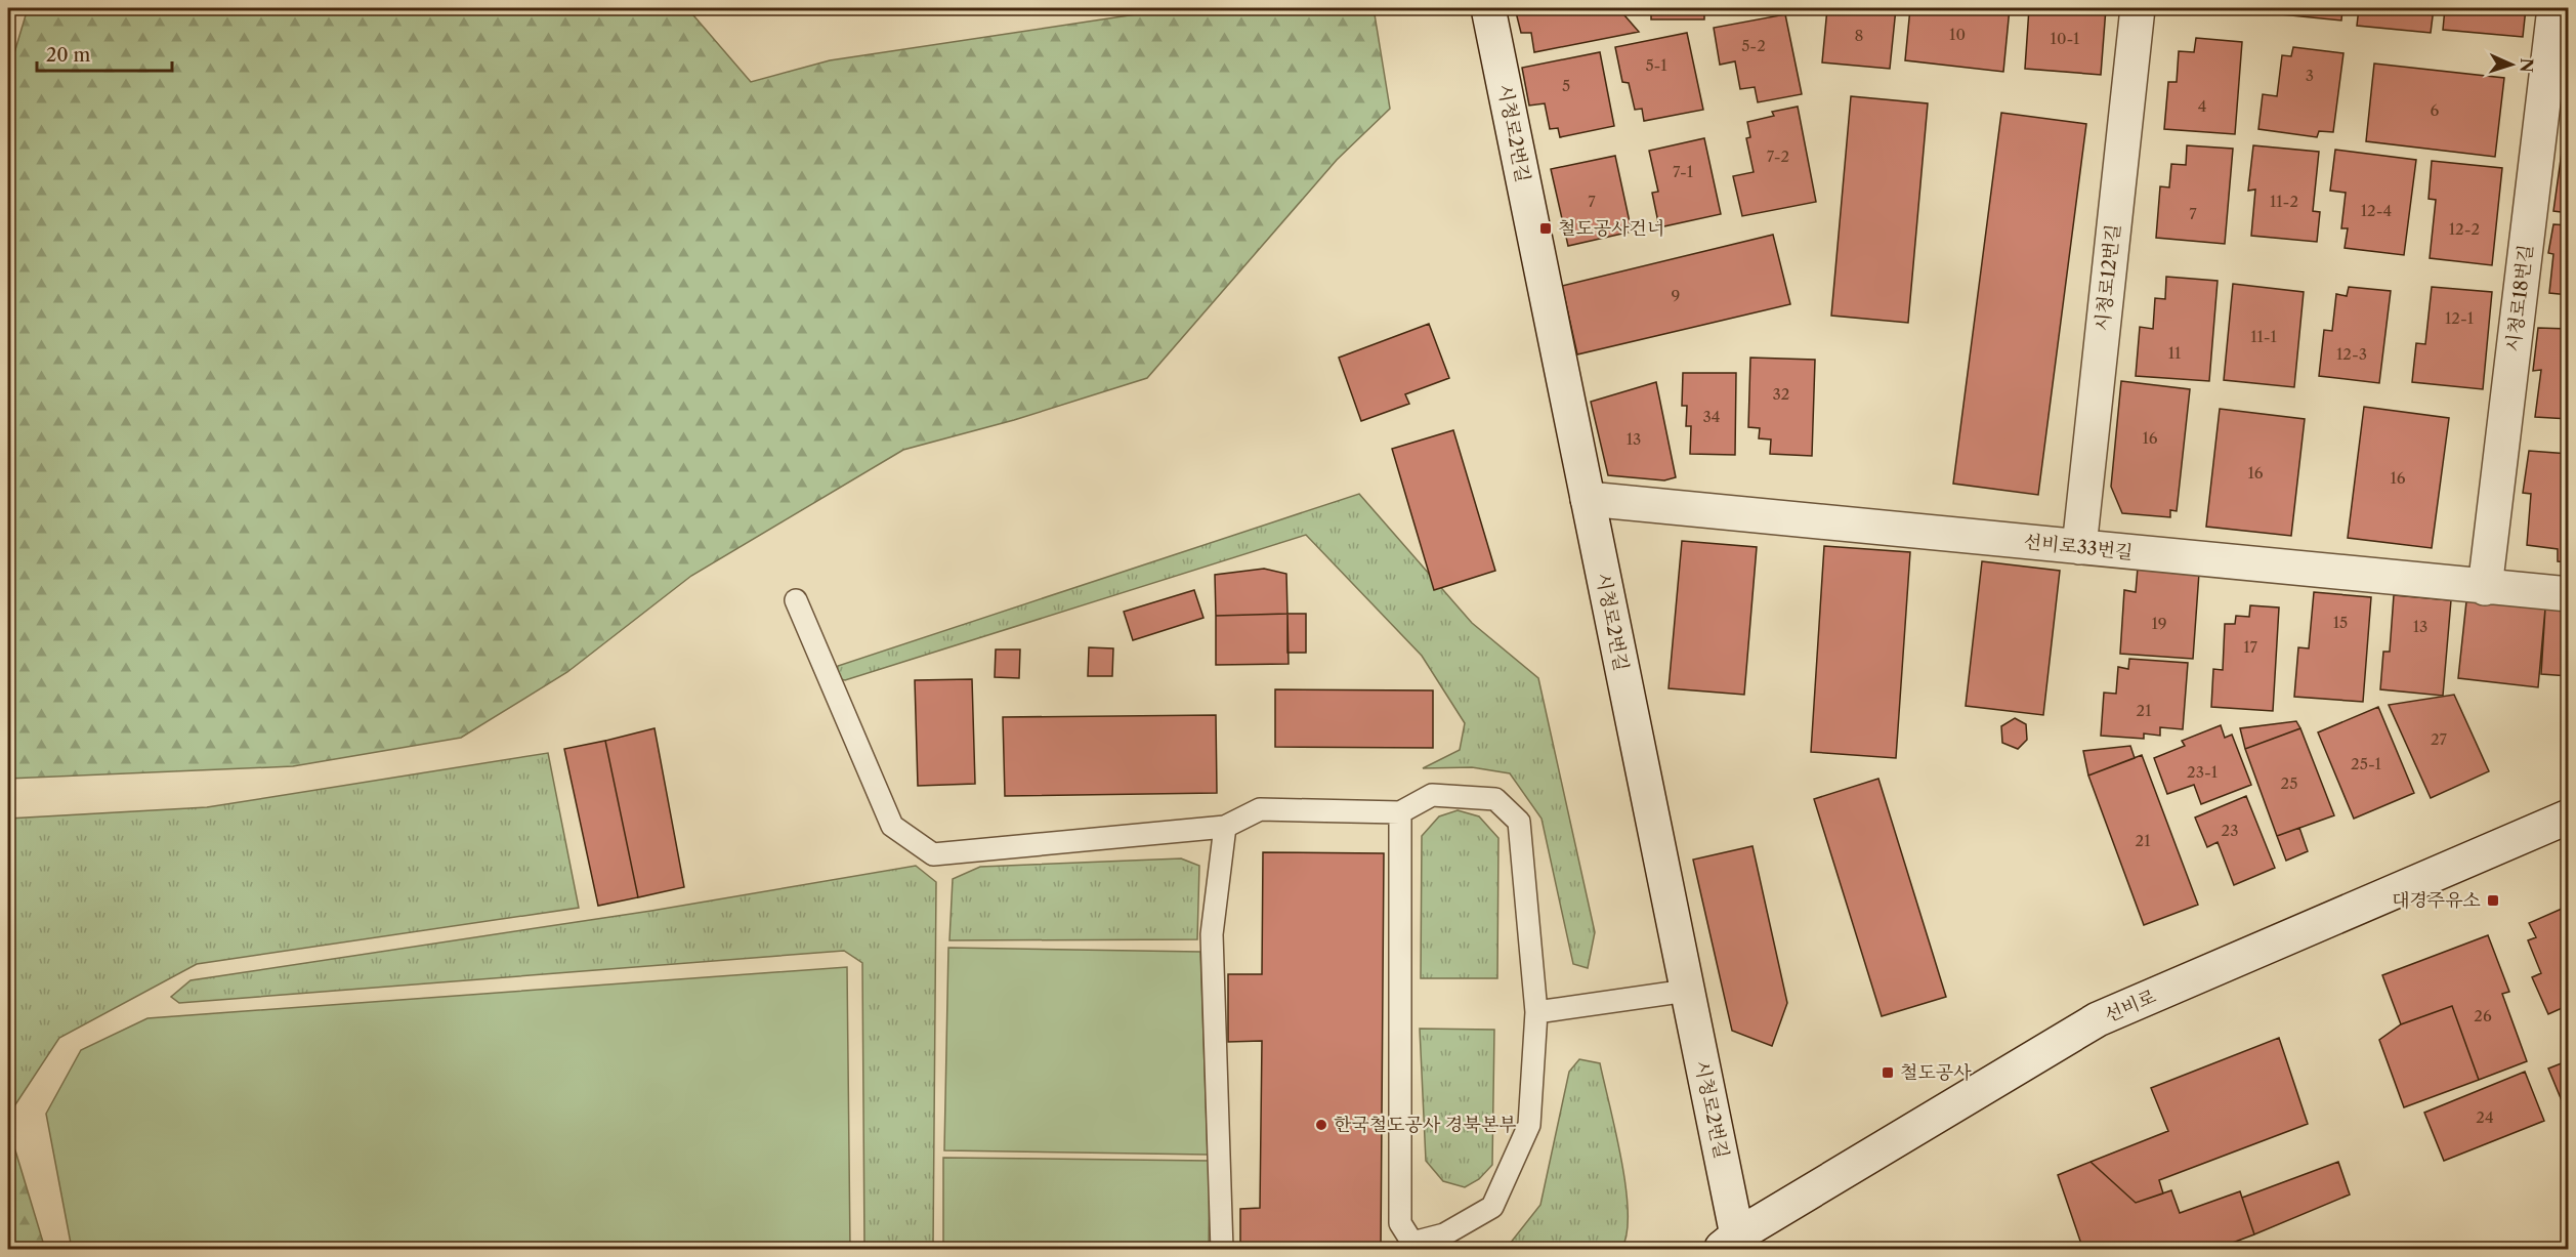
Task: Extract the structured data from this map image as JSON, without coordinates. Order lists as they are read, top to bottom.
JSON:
{
  "streets": {
    "main road": [
      "시청로2번길",
      "시청로12번길",
      "시청로18번길",
      "선비로33번길",
      "선비로"
    ]
  },
  "crossings": [
    ["시청로2번길", "선비로33번길"],
    ["시청로2번길", "선비로"],
    ["시청로12번길", "선비로33번길"],
    ["시청로18번길", "선비로33번길"]
  ],
  "places": {
    "transit": ["철도공사건너", "대경주유소", "철도공사"],
    "other": ["한국철도공사 경북본부"]
  },
  "house_numbers": [
    "10",
    "8",
    "10-1",
    "5-2",
    "5-1",
    "3",
    "5",
    "4",
    "6",
    "7-2",
    "7-1",
    "7",
    "11-2",
    "12-4",
    "7",
    "12-2",
    "9",
    "12-1",
    "11-1",
    "11",
    "12-3",
    "32",
    "34",
    "16",
    "13",
    "16",
    "16",
    "15",
    "19",
    "13",
    "17",
    "21",
    "27",
    "25-1",
    "23-1",
    "25",
    "23",
    "21",
    "26",
    "24"
  ],
  "scale_bar": "20 m",
  "north": "right"
}
